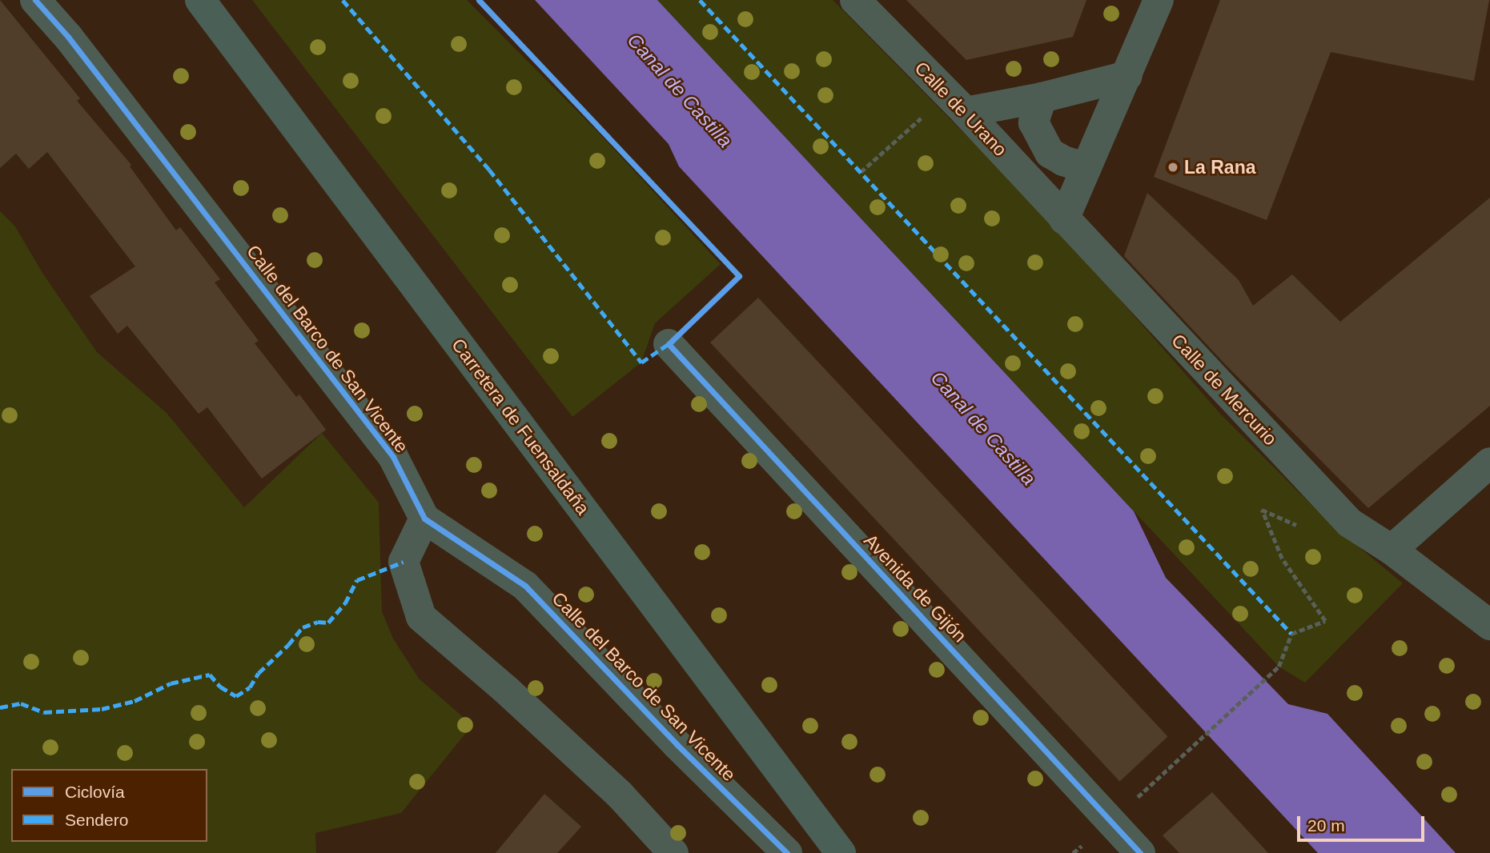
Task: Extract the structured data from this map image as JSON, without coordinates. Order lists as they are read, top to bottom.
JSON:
{
  "streets": {
    "main road": ["Carretera de Fuensaldaña"],
    "street": [
      "Calle de Urano",
      "Calle del Barco de San Vicente",
      "Calle de Mercurio",
      "Avenida de Gijón"
    ]
  },
  "crossings": [
    ["Calle de Urano", "Calle de Mercurio"]
  ],
  "water": ["Canal de Castilla"],
  "places": ["La Rana"],
  "legend": ["Ciclovía", "Sendero"],
  "scale_bar": "20 m"
}
